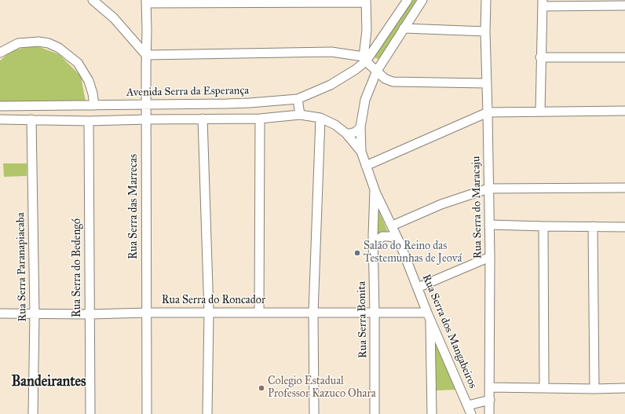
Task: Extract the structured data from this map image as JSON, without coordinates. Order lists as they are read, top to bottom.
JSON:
{
  "streets": {
    "street": [
      "Avenida Serra da Esperança",
      "Rua Serra das Marrecas",
      "Rua Serra do Maracaju",
      "Rua Serra Paranapiacaba",
      "Rua Serra do Bedengó",
      "Rua Serra do Roncador",
      "Rua Serra Bonita",
      "Rua Serra dos Mangabeiros"
    ]
  },
  "crossings": [
    ["Avenida Serra da Esperança", "Rua Serra das Marrecas"],
    ["Rua Serra das Marrecas", "Rua Serra do Roncador"],
    ["Rua Serra Paranapiacaba", "Rua Serra do Roncador"],
    ["Rua Serra do Bedengó", "Rua Serra do Roncador"],
    ["Rua Serra do Roncador", "Rua Serra Bonita"],
    ["Rua Serra do Roncador", "Rua Serra dos Mangabeiros"],
    ["Rua Serra Bonita", "Rua Serra dos Mangabeiros"]
  ],
  "districts": ["Bandeirantes"],
  "places": ["Salão do Reino das Testemunhas de Jeová", "Colegio Estadual Professor Kazuco Ohara"]
}
